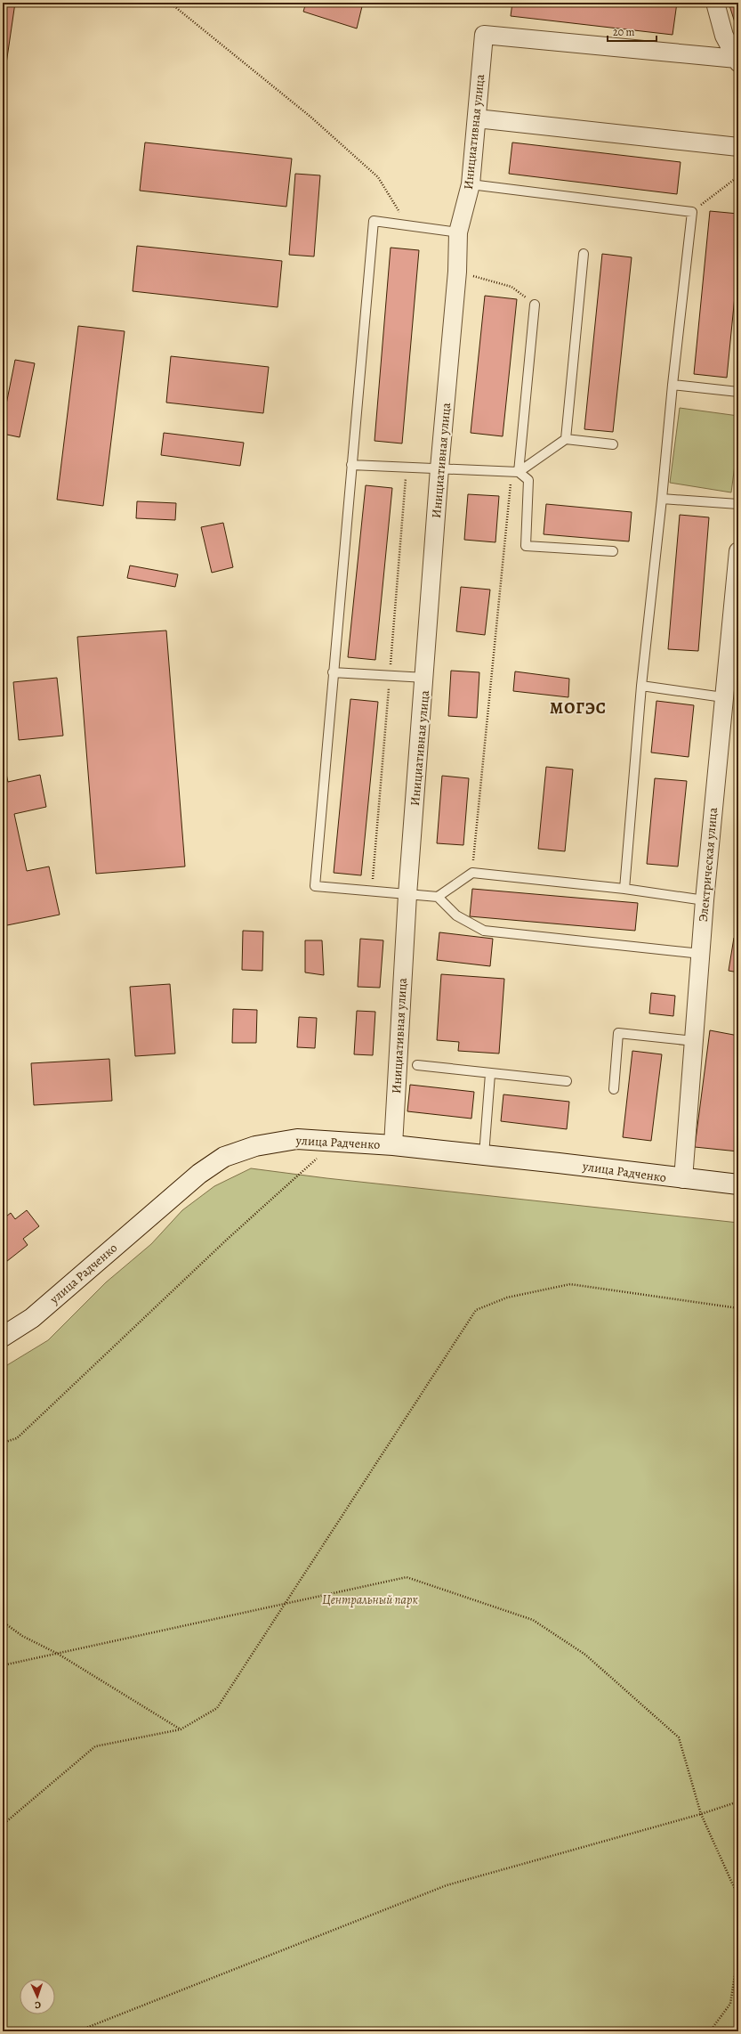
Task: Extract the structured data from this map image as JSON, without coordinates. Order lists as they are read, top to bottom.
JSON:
{
  "streets": {
    "street": ["Инициативная улица", "Электрическая улица", "улица Радченко"]
  },
  "crossings": [
    ["Инициативная улица", "улица Радченко"],
    ["Электрическая улица", "улица Радченко"]
  ],
  "districts": ["МОГЭС"],
  "parks": ["Центральный парк"],
  "scale_bar": "20 m",
  "north": "bottom"
}
